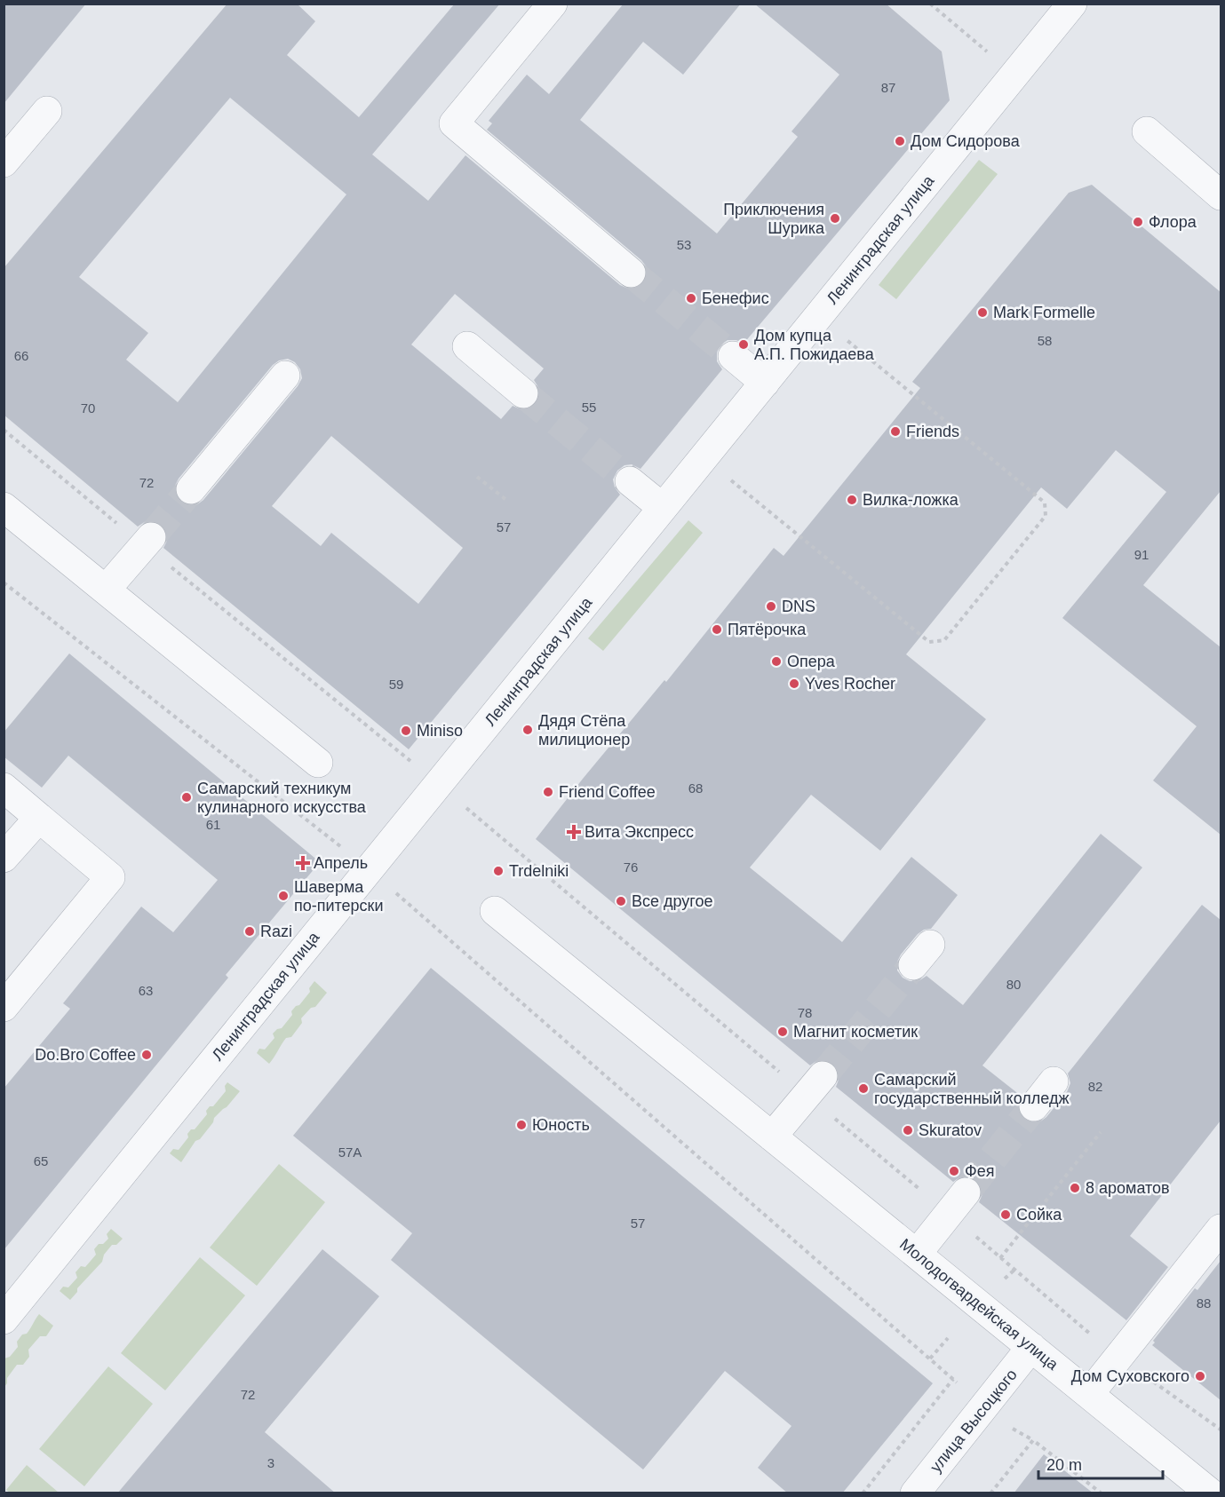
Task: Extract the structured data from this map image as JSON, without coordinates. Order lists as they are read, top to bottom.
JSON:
{
  "streets": {
    "street": ["Ленинградская улица", "Молодогвардейская улица", "улица Высоцкого"]
  },
  "crossings": [
    ["Молодогвардейская улица", "улица Высоцкого"]
  ],
  "places": {
    "other": [
      "Дом Сидорова",
      "Приключения Шурика",
      "Флора",
      "Бенефис",
      "Mark Formelle",
      "Дом купца А.П. Пожидаева",
      "Friends",
      "Вилка-ложка",
      "DNS",
      "Пятёрочка",
      "Опера",
      "Yves Rocher",
      "Дядя Стёпа милиционер",
      "Miniso",
      "Friend Coffee",
      "Самарский техникум кулинарного искусства",
      "Trdelniki",
      "Шаверма по-питерски",
      "Все другое",
      "Razi",
      "Магнит косметик",
      "Do.Bro Coffee",
      "Самарский государственный колледж",
      "Юность",
      "Skuratov",
      "Фея",
      "8 ароматов",
      "Сойка",
      "Дом Суховского"
    ],
    "health": ["Вита Экспресс", "Апрель"]
  },
  "house_numbers": [
    "87",
    "53",
    "58",
    "66",
    "55",
    "70",
    "72",
    "57",
    "91",
    "59",
    "68",
    "61",
    "76",
    "80",
    "63",
    "78",
    "82",
    "57А",
    "65",
    "57",
    "88",
    "72",
    "3"
  ],
  "scale_bar": "20 m"
}
